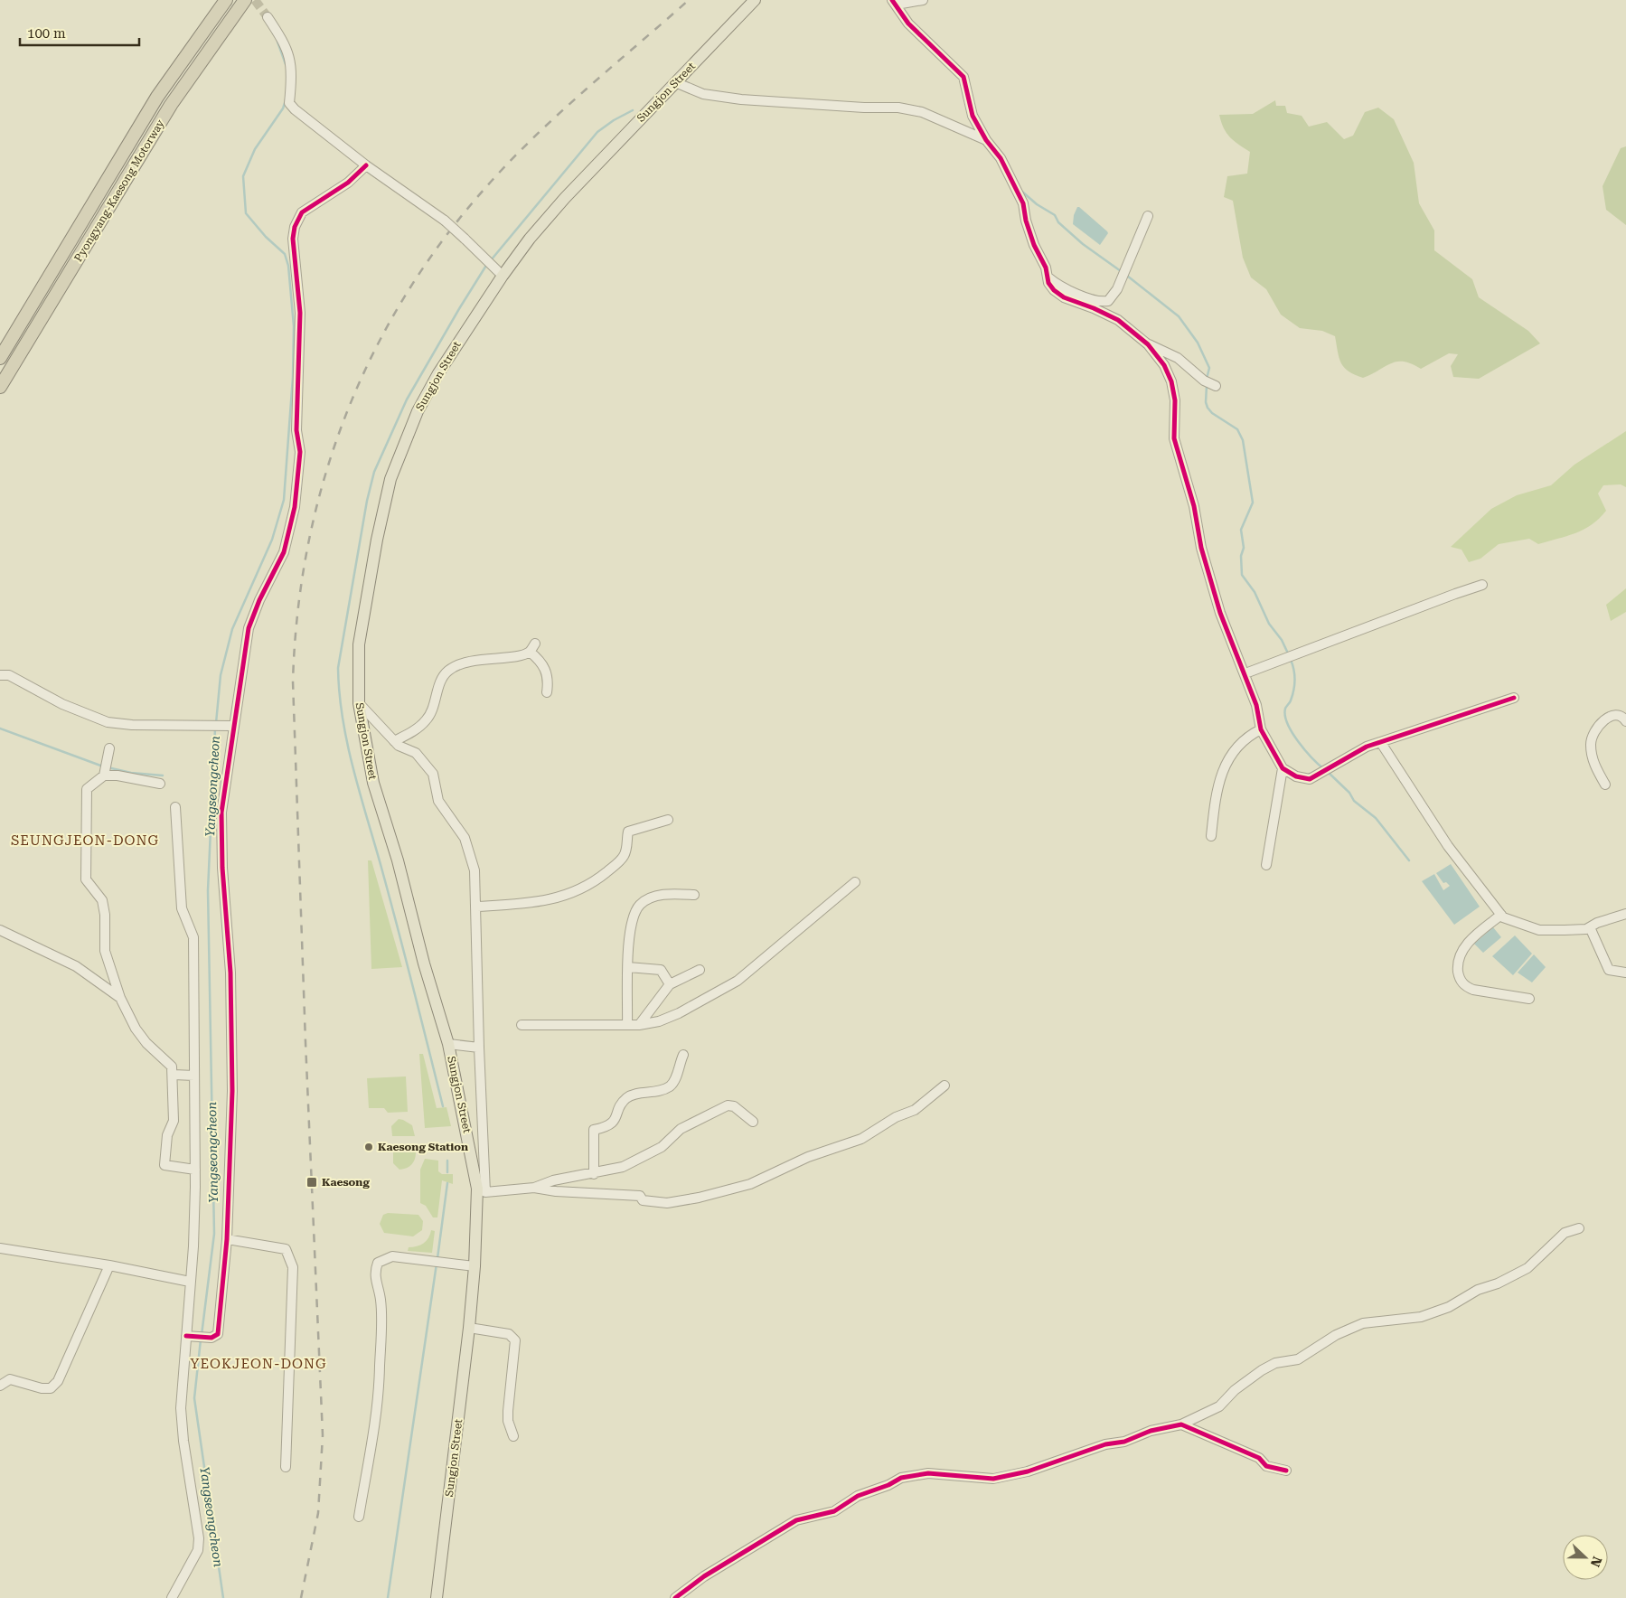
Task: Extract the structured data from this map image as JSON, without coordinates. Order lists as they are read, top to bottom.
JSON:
{
  "streets": {
    "highway": ["Pyongyang-Kaesong Motorway"],
    "main road": ["Sungjon Street"]
  },
  "districts": ["SEUNGJEON-DONG", "YEOKJEON-DONG"],
  "water": ["Yangseongcheon"],
  "places": {
    "other": ["Kaesong Station"],
    "transit": ["Kaesong"]
  },
  "scale_bar": "100 m",
  "north": "right"
}
